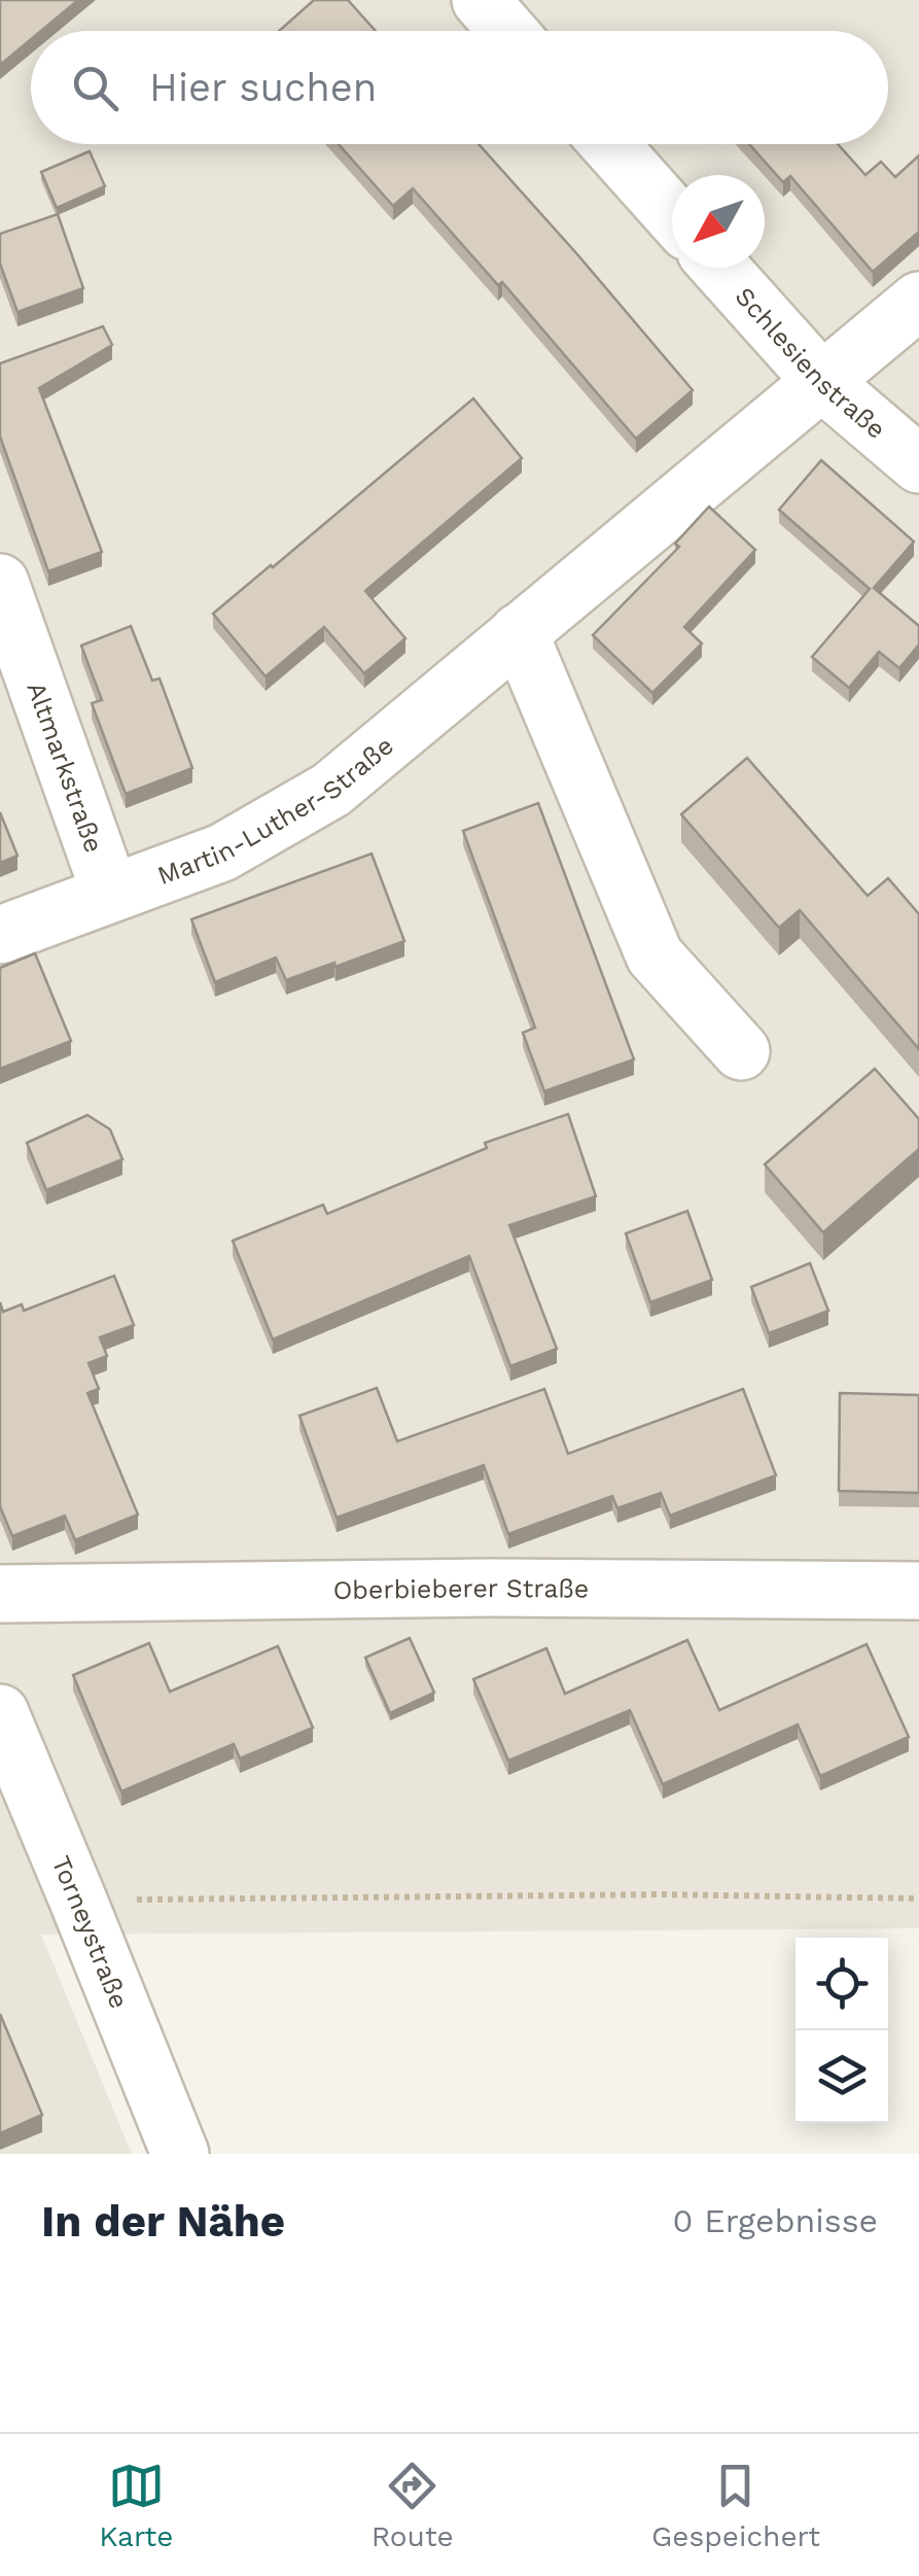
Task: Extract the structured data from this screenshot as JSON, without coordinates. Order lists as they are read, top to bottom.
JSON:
{
  "streets": {
    "street": [
      "Schlesienstraße",
      "Altmarkstraße",
      "Martin-Luther-Straße",
      "Oberbieberer Straße",
      "Torneystraße"
    ]
  },
  "crossings": [
    ["Schlesienstraße", "Martin-Luther-Straße"],
    ["Altmarkstraße", "Martin-Luther-Straße"]
  ],
  "north": "bottom left",
  "page": {
    "search": "Hier suchen",
    "heading": ["In der Nähe", "0 Ergebnisse"],
    "nav": ["Karte", "Route", "Gespeichert"]
  }
}
